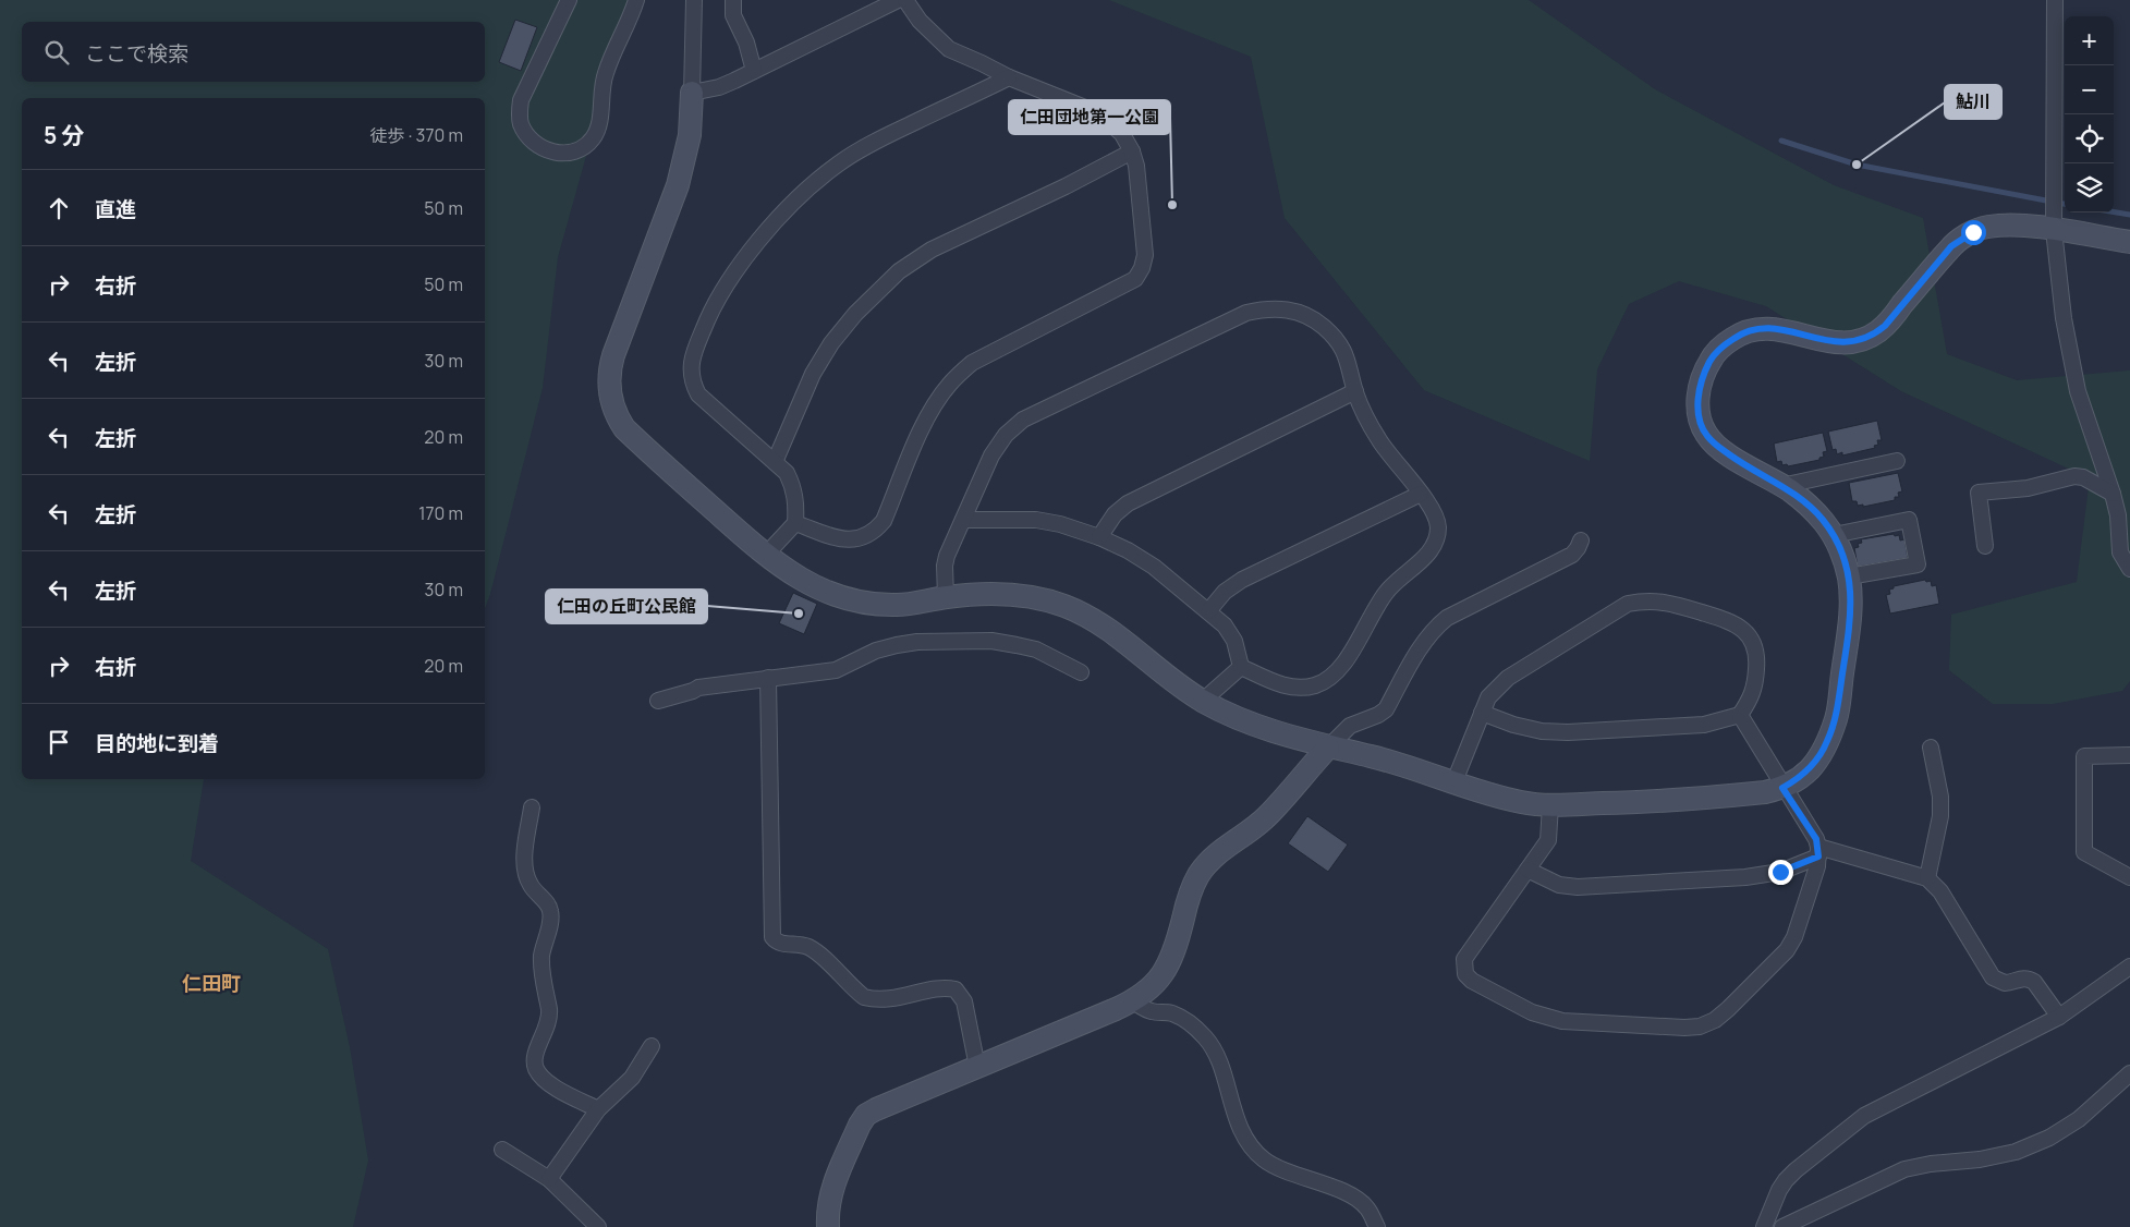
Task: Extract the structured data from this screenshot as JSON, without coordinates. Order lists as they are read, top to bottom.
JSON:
{
  "districts": ["仁田町"],
  "places": ["鮎川", "仁田団地第一公園", "仁田の丘町公民館"],
  "page": {
    "map_buttons": ["+", "−"],
    "search": "ここで検索",
    "heading": ["5 分", "徒歩 · 370 m"],
    "list": [
      ["直進", "50 m"],
      ["右折", "50 m"],
      ["左折", "30 m"],
      ["左折", "20 m"],
      ["左折", "170 m"],
      ["左折", "30 m"],
      ["右折", "20 m"],
      "目的地に到着"
    ]
  }
}
